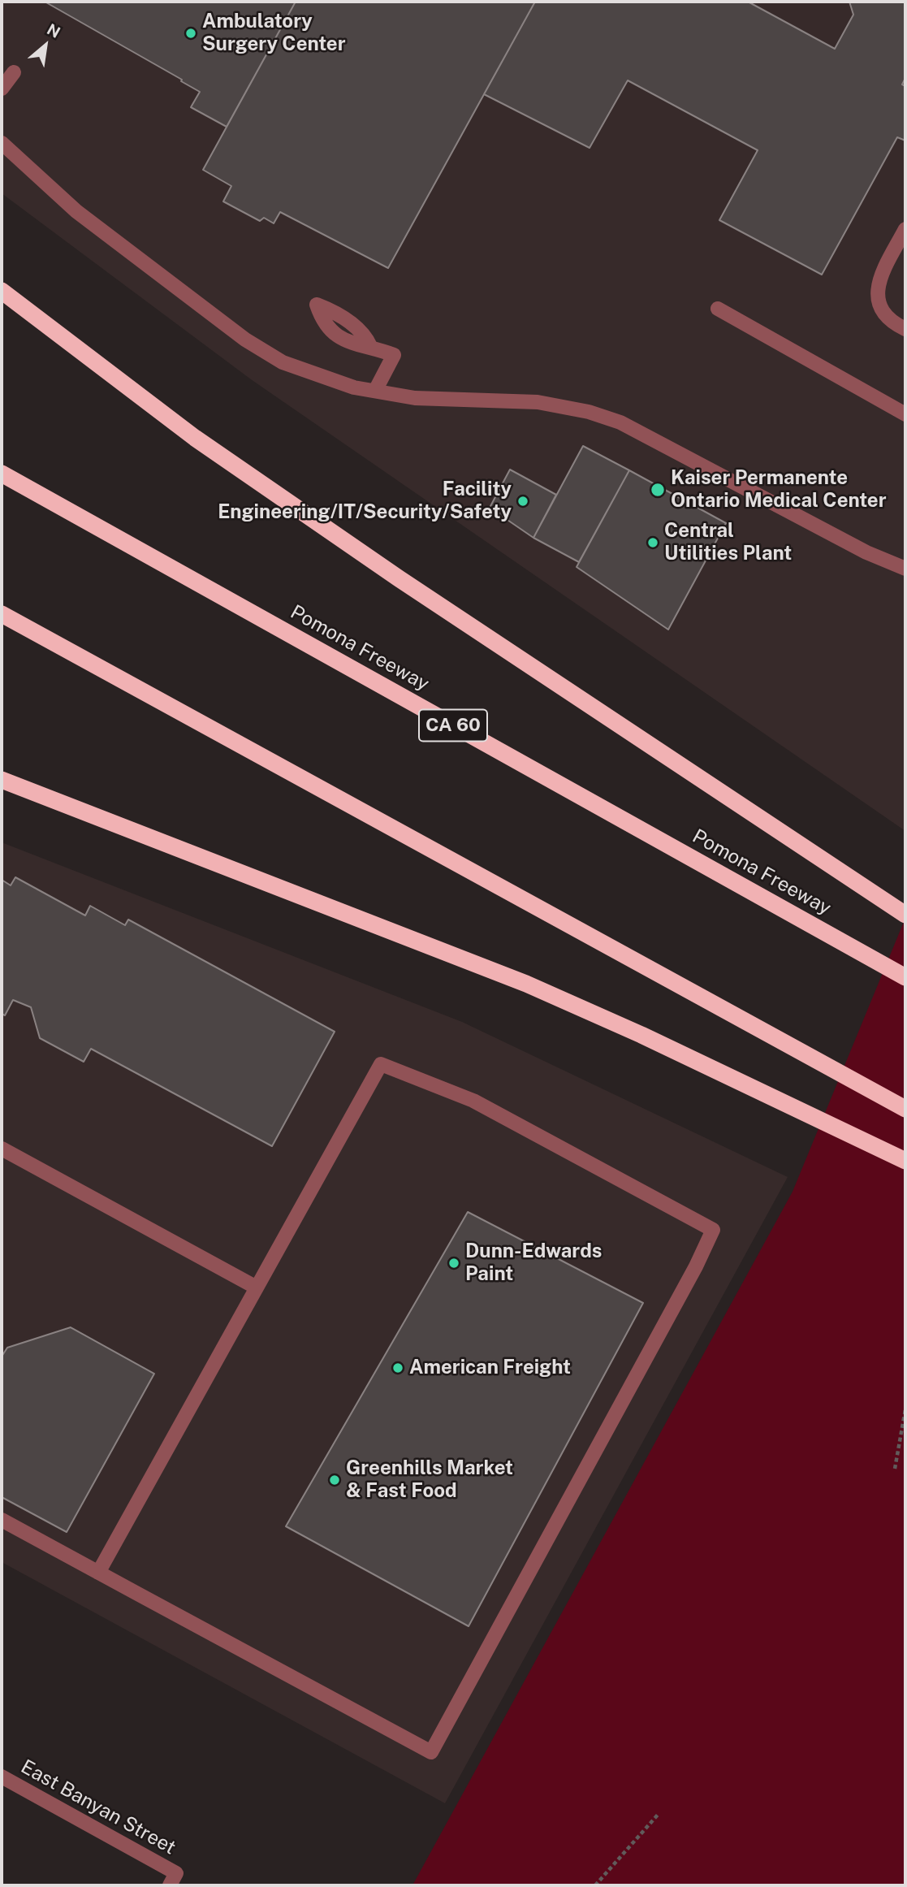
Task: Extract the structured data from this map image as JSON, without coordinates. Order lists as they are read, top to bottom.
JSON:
{
  "streets": {
    "highway": ["Pomona Freeway", "CA 60"],
    "street": ["East Banyan Street"]
  },
  "places": [
    "Ambulatory Surgery Center",
    "Kaiser Permanente Ontario Medical Center",
    "Facility Engineering/IT/Security/Safety",
    "Central Utilities Plant",
    "Dunn-Edwards Paint",
    "American Freight",
    "Greenhills Market & Fast Food"
  ],
  "north": "top right"
}
